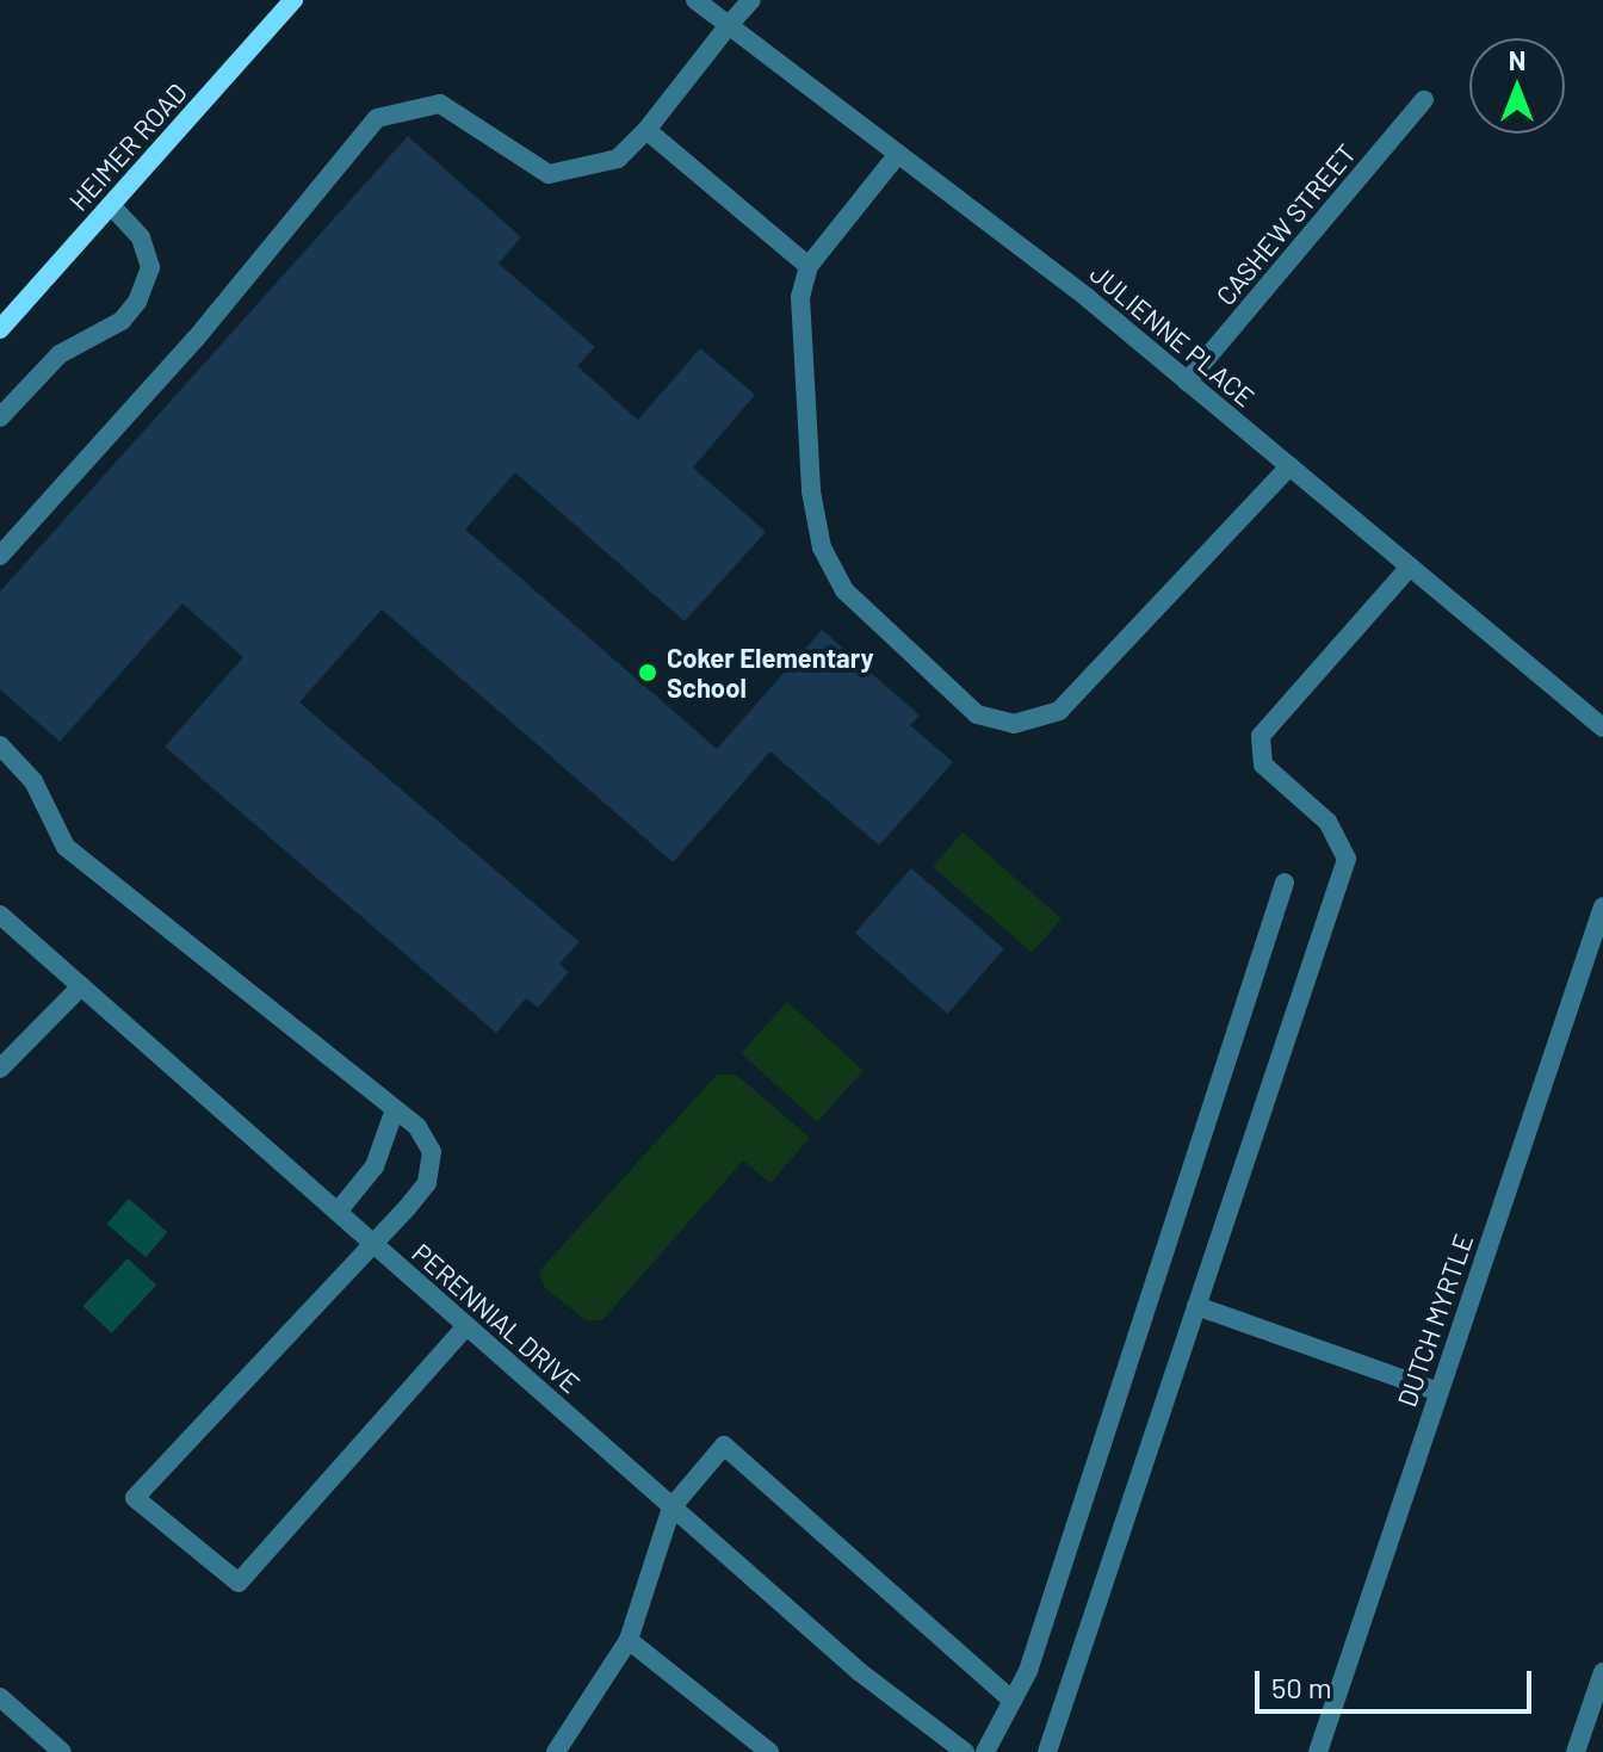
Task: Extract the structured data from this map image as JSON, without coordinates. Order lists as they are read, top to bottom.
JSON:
{
  "streets": {
    "street": [
      "HEIMER ROAD",
      "CASHEW STREET",
      "JULIENNE PLACE",
      "PERENNIAL DRIVE",
      "DUTCH MYRTLE"
    ]
  },
  "crossings": [
    ["CASHEW STREET", "JULIENNE PLACE"]
  ],
  "places": ["Coker Elementary School"],
  "scale_bar": "50 m",
  "north": "top"
}
